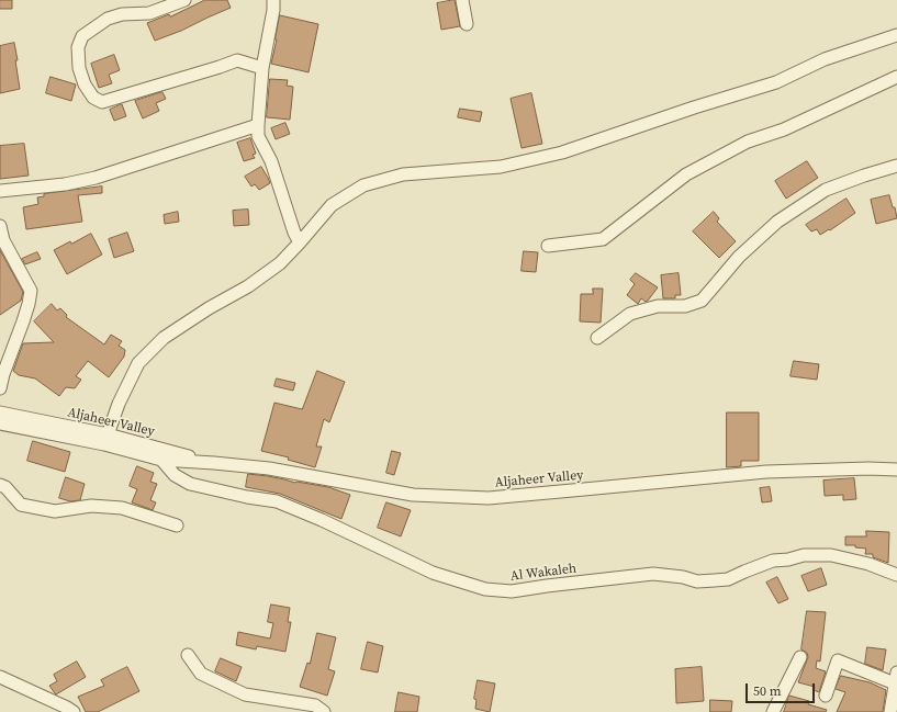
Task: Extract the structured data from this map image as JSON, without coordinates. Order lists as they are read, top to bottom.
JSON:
{
  "streets": {
    "street": ["Aljaheer Valley", "Al Wakaleh"]
  },
  "crossings": [
    ["Aljaheer Valley", "Al Wakaleh"]
  ],
  "scale_bar": "50 m"
}
